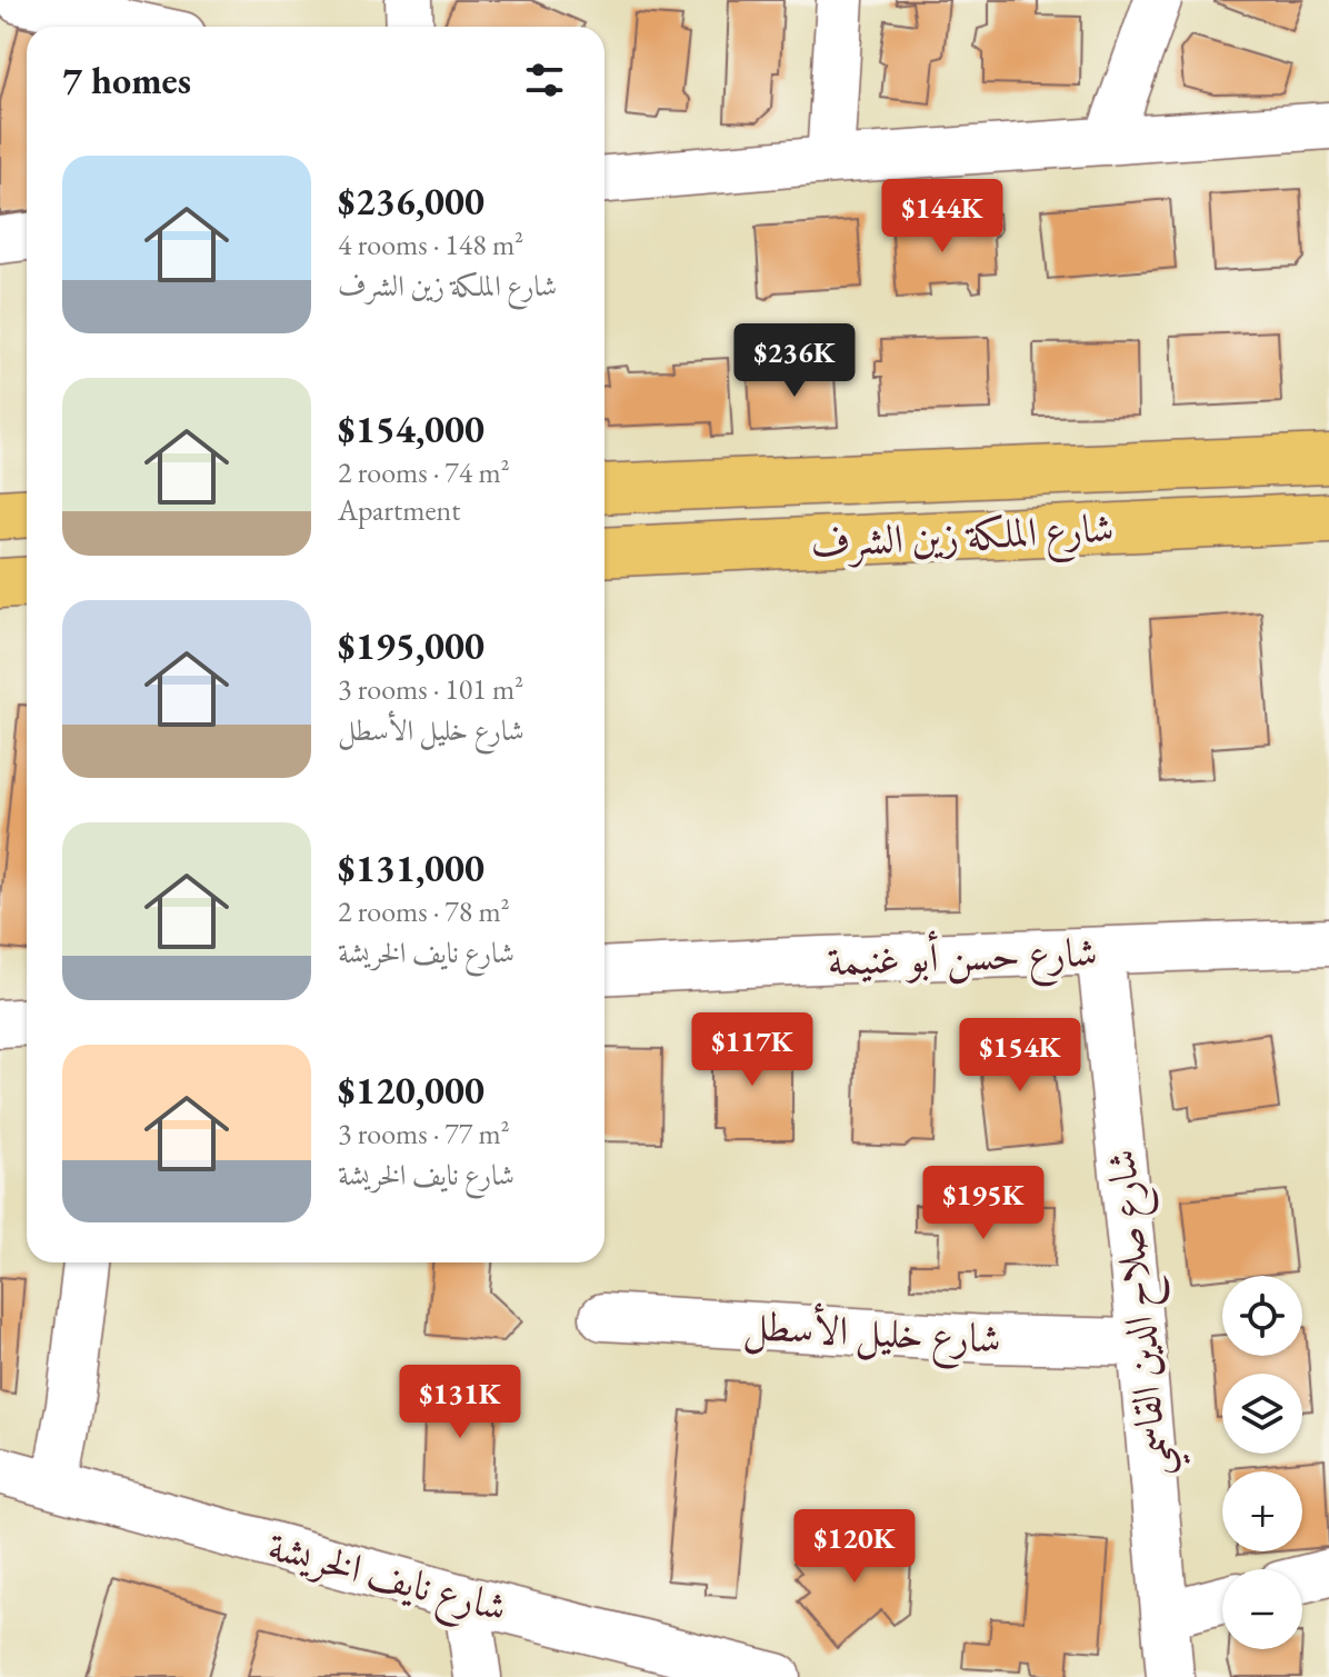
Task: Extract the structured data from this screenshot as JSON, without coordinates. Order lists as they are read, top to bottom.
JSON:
{
  "streets": {
    "main road": ["شارع الملكة زين الشرف"],
    "street": [
      "شارع حسن أبو غنيمة",
      "شارع صلاح الدين القاسمي",
      "شارع خليل الأسطل",
      "شارع نايف الخريشة"
    ]
  },
  "crossings": [
    ["شارع حسن أبو غنيمة", "شارع صلاح الدين القاسمي"],
    ["شارع صلاح الدين القاسمي", "شارع خليل الأسطل"]
  ],
  "page": {
    "heading": "7 homes",
    "list": [
      {
        "name": "$236,000",
        "note": "4 rooms · 148 m² · شارع الملكة زين الشرف"
      },
      {
        "name": "$154,000",
        "note": "2 rooms · 74 m² · Apartment"
      },
      {
        "name": "$195,000",
        "note": "3 rooms · 101 m² · شارع خليل الأسطل"
      },
      {
        "name": "$131,000",
        "note": "2 rooms · 78 m² · شارع نايف الخريشة"
      },
      {
        "name": "$120,000",
        "note": "3 rooms · 77 m² · شارع نايف الخريشة"
      }
    ],
    "price": [
      "$144K",
      "$236K",
      "$117K",
      "$154K",
      "$195K",
      "$131K",
      "$120K"
    ],
    "map_buttons": ["+", "−"]
  }
}
